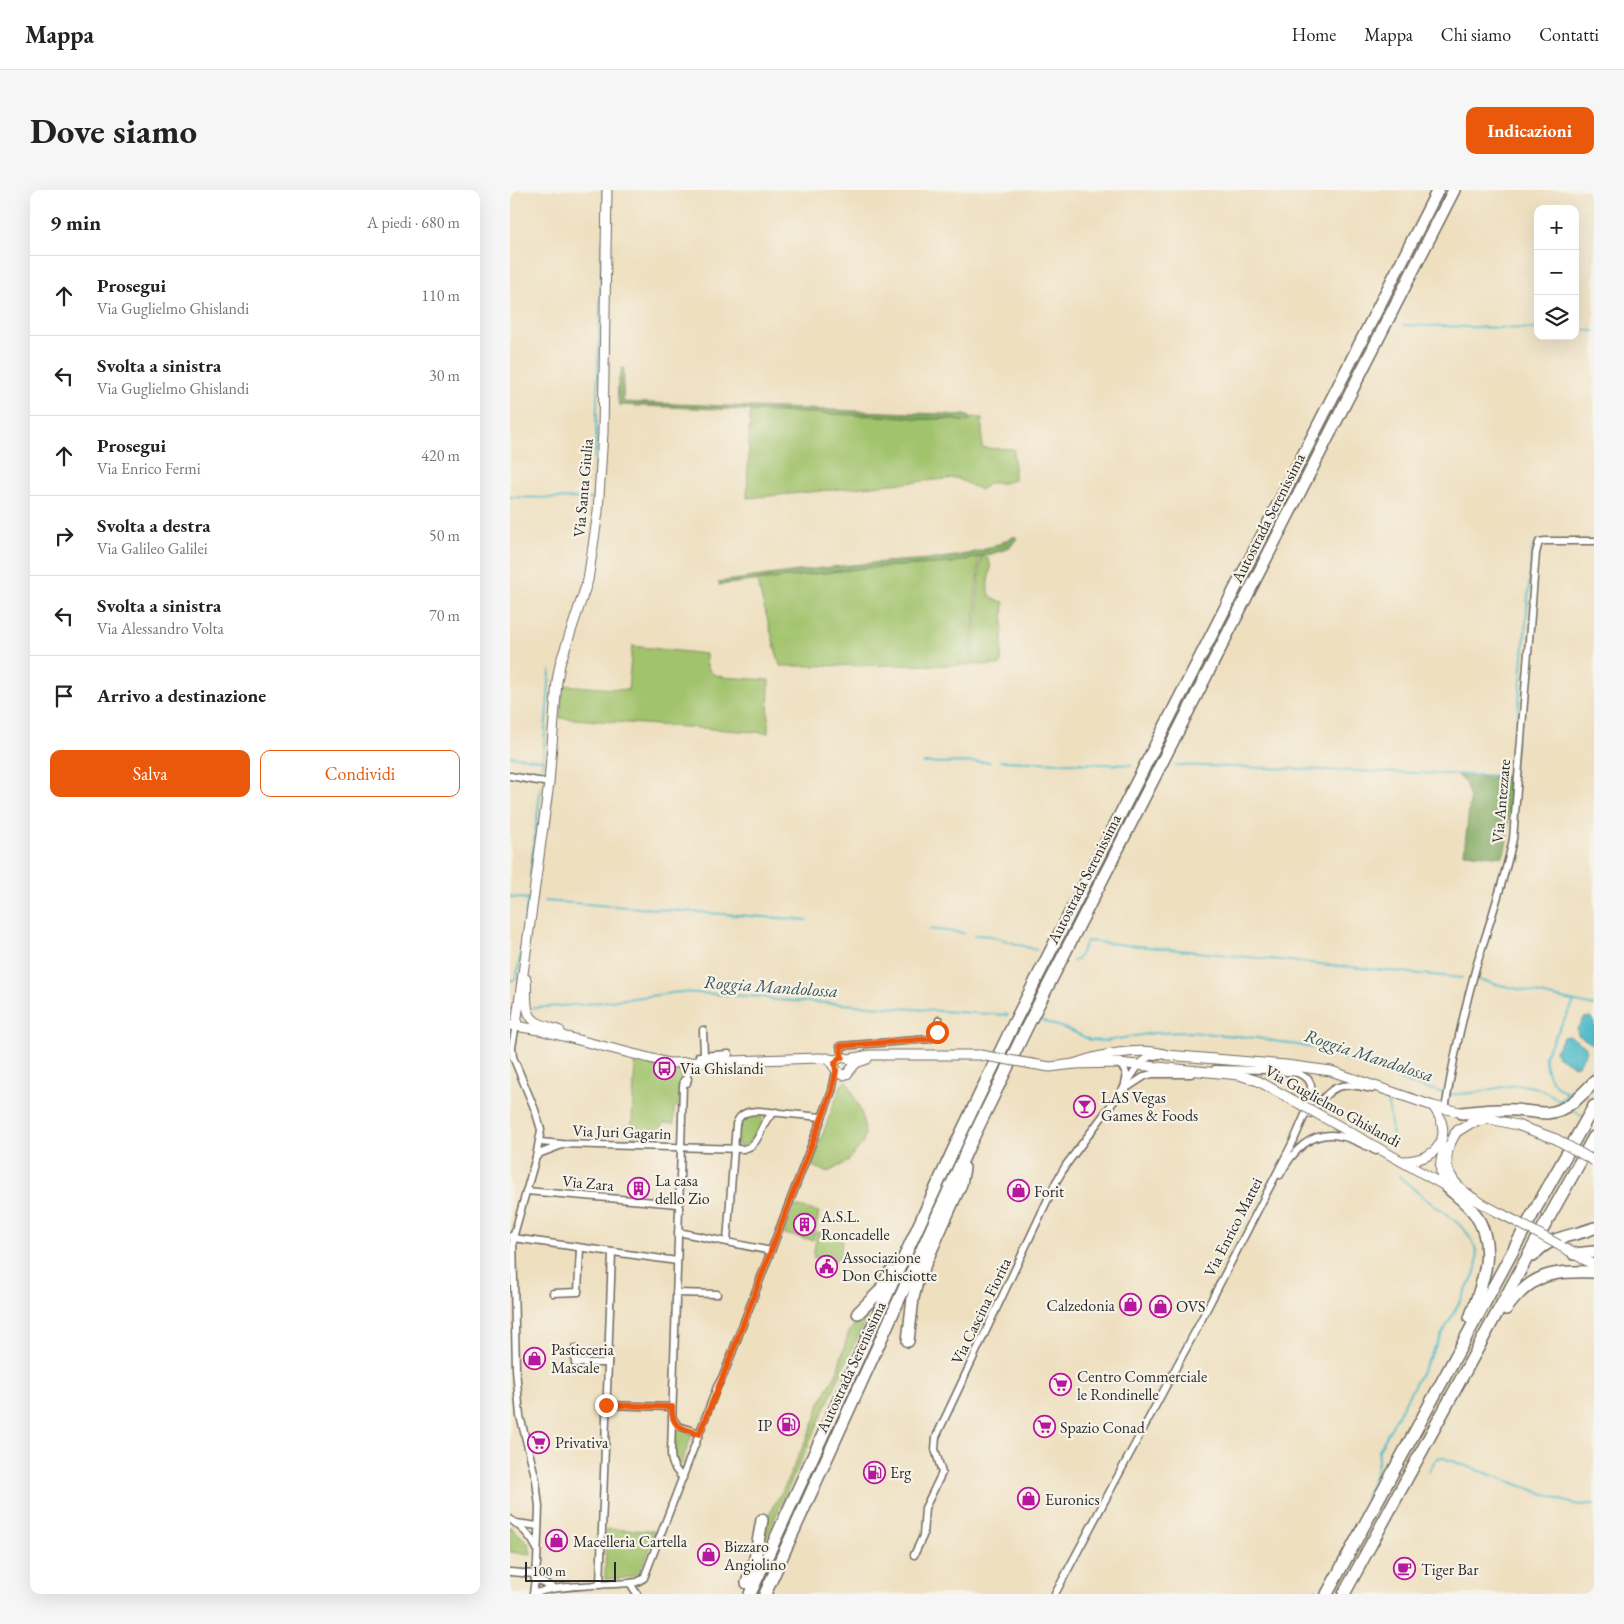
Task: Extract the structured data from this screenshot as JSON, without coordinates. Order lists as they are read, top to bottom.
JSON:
{
  "streets": {
    "highway": ["Autostrada Serenissima"],
    "street": [
      "Via Santa Giulia",
      "Via Antezzate",
      "Via Guglielmo Ghislandi",
      "Via Juri Gagarin",
      "Via Zara",
      "Via Enrico Mattei",
      "Via Cascina Fiorita"
    ]
  },
  "crossings": [
    ["Via Santa Giulia", "Via Guglielmo Ghislandi"],
    ["Via Antezzate", "Via Guglielmo Ghislandi"]
  ],
  "water": ["Roggia Mandolossa"],
  "places": {
    "bus stop": ["Via Ghislandi"],
    "bar": ["LAS Vegas Games & Foods"],
    "building": ["La casa dello Zio", "A.S.L. Roncadelle"],
    "shop": [
      "Forit",
      "Calzedonia",
      "OVS",
      "Pasticceria Mascale",
      "Euronics",
      "Macelleria Cartella",
      "Bizzaro Angiolino"
    ],
    "public building": ["Associazione Don Chisciotte"],
    "supermarket": ["Centro Commerciale le Rondinelle", "Spazio Conad", "Privativa"],
    "fuel station": ["IP", "Erg"],
    "cafe": ["Tiger Bar"]
  },
  "scale_bar": "100 m",
  "page": {
    "header": "Mappa",
    "nav": [
      "Home",
      "Mappa",
      "Chi siamo",
      "Contatti"
    ],
    "buttons": [
      "Indicazioni",
      ["Salva", "Condividi"]
    ],
    "title": "Dove siamo",
    "heading": ["9 min", "A piedi · 680 m"],
    "map_buttons": ["+", "−"],
    "list": [
      ["Prosegui", "Via Guglielmo Ghislandi", "110 m"],
      ["Svolta a sinistra", "Via Guglielmo Ghislandi", "30 m"],
      ["Prosegui", "Via Enrico Fermi", "420 m"],
      ["Svolta a destra", "Via Galileo Galilei", "50 m"],
      ["Svolta a sinistra", "Via Alessandro Volta", "70 m"],
      "Arrivo a destinazione"
    ],
    "scale": "100 m"
  }
}
